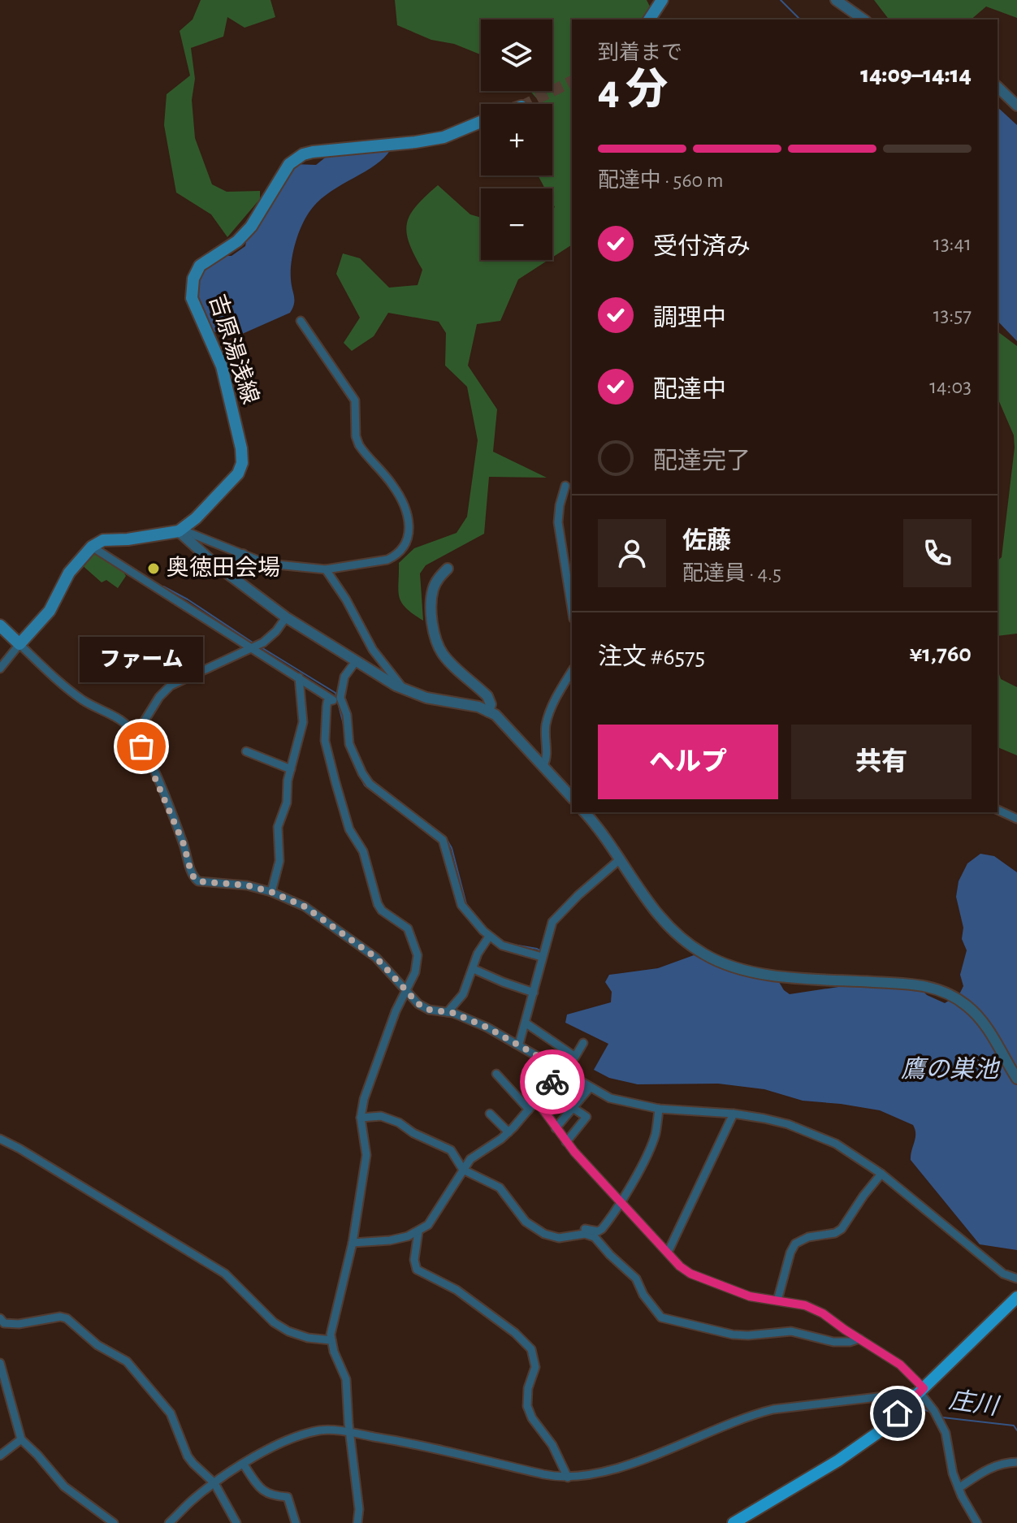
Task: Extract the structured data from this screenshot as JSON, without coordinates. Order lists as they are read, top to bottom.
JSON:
{
  "streets": {
    "main road": ["吉原湯浅線"]
  },
  "water": ["鷹の巣池", "庄川"],
  "places": ["奥徳田会場", "ファーム"],
  "page": {
    "map_buttons": ["+", "−"],
    "heading": ["4 分", "到着まで", "14:09–14:14"],
    "panel": [
      "佐藤",
      "配達員 · 4.5",
      "注文 #6575",
      "¥1,760"
    ],
    "bar": "配達中 · 560 m",
    "list": [
      ["受付済み", "13:41"],
      ["調理中", "13:57"],
      ["配達中", "14:03"],
      "配達完了"
    ],
    "bubble": "ファーム",
    "buttons": ["ヘルプ", "共有"]
  }
}
